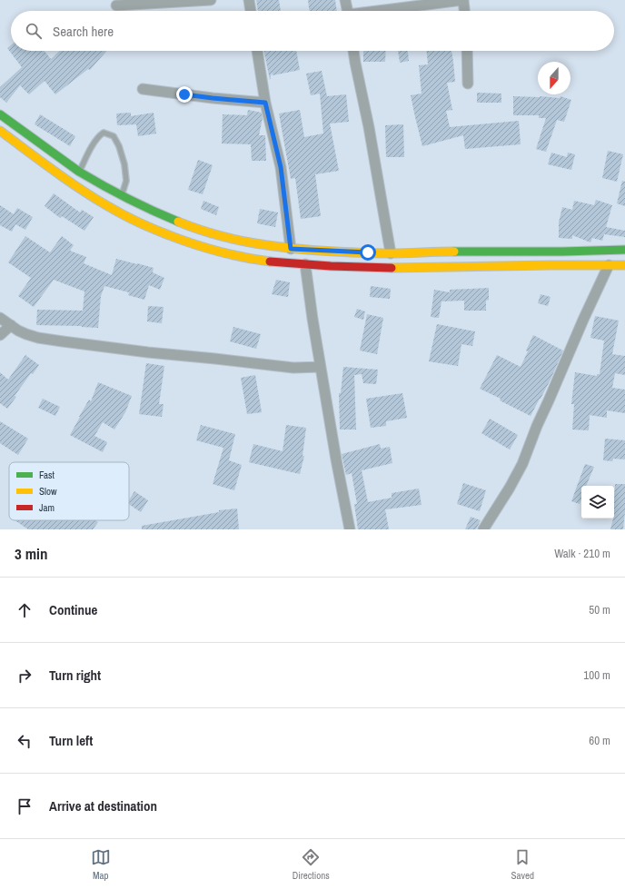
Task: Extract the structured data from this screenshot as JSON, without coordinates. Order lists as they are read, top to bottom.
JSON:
{
  "legend": ["Fast", "Slow", "Jam"],
  "north": "bottom",
  "page": {
    "search": "Search here",
    "heading": ["3 min", "Walk · 210 m"],
    "list": [
      ["Continue", "50 m"],
      ["Turn right", "100 m"],
      ["Turn left", "60 m"],
      "Arrive at destination"
    ],
    "nav": ["Map", "Directions", "Saved"]
  }
}
